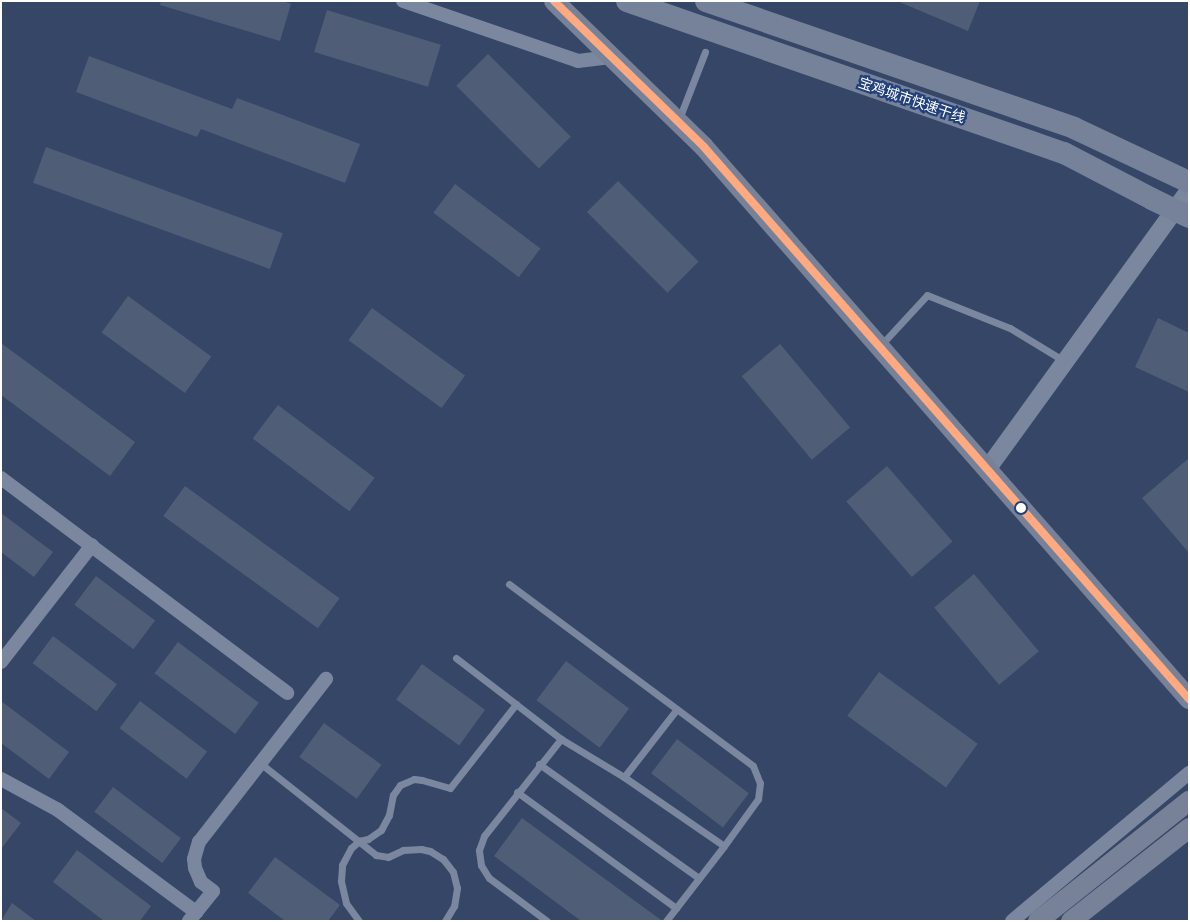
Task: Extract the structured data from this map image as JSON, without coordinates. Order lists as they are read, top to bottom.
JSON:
{
  "streets": {
    "highway": ["宝鸡城市快速干线"]
  }
}
